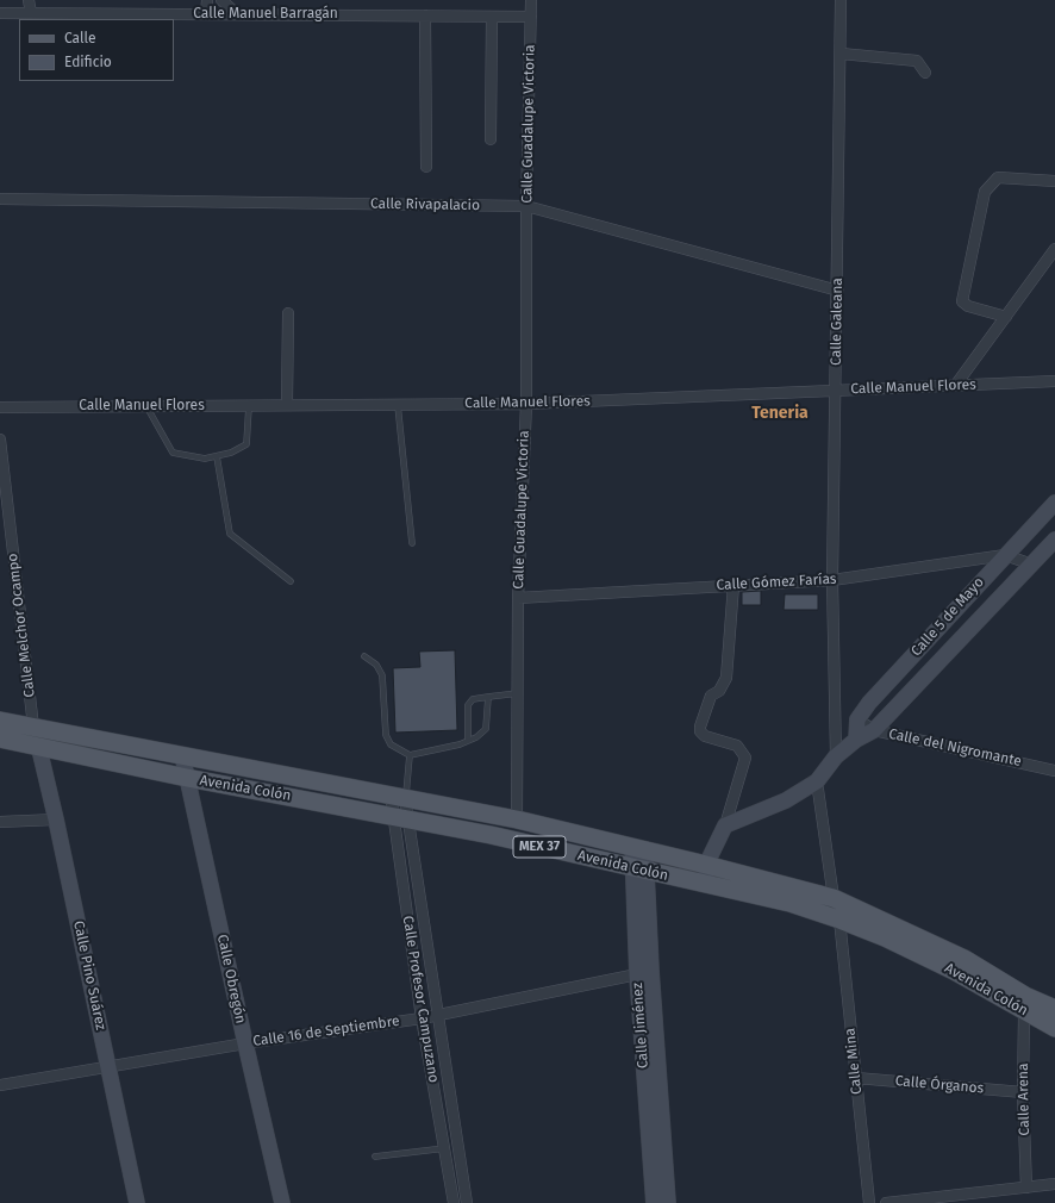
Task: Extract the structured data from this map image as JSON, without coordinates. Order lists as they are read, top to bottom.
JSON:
{
  "streets": {
    "main road": ["Avenida Colón", "MEX 37"],
    "street": [
      "Calle Manuel Barragán",
      "Calle Guadalupe Victoria",
      "Calle Rivapalacio",
      "Calle Galeana",
      "Calle Manuel Flores",
      "Calle Gómez Farías",
      "Calle 5 de Mayo",
      "Calle Melchor Ocampo",
      "Calle del Nigromante",
      "Calle Pino Suárez",
      "Calle Obregón",
      "Calle Profesor Campuzano",
      "Calle Jiménez",
      "Calle 16 de Septiembre",
      "Calle Mina",
      "Calle Órganos",
      "Calle Arena"
    ]
  },
  "crossings": [
    ["Calle Manuel Barragán", "Calle Guadalupe Victoria"],
    ["Calle Guadalupe Victoria", "Calle Rivapalacio"],
    ["Calle Guadalupe Victoria", "Calle Manuel Flores"],
    ["Calle Guadalupe Victoria", "Calle Gómez Farías"],
    ["Calle Guadalupe Victoria", "Avenida Colón"],
    ["Calle Rivapalacio", "Calle Galeana"],
    ["Calle Galeana", "Calle Manuel Flores"],
    ["Calle Galeana", "Calle Gómez Farías"],
    ["Calle Galeana", "Calle 5 de Mayo"],
    ["Calle Gómez Farías", "Calle 5 de Mayo"],
    ["Calle 5 de Mayo", "Calle del Nigromante"],
    ["Calle Melchor Ocampo", "Avenida Colón"],
    ["Avenida Colón", "Calle Pino Suárez"],
    ["Avenida Colón", "Calle Obregón"],
    ["Avenida Colón", "Calle Profesor Campuzano"],
    ["Avenida Colón", "Calle Jiménez"],
    ["Avenida Colón", "Calle Mina"],
    ["Avenida Colón", "Calle Arena"],
    ["Calle Pino Suárez", "Calle 16 de Septiembre"],
    ["Calle Obregón", "Calle 16 de Septiembre"],
    ["Calle Profesor Campuzano", "Calle 16 de Septiembre"],
    ["Calle Jiménez", "Calle 16 de Septiembre"],
    ["Calle Mina", "Calle Órganos"],
    ["Calle Órganos", "Calle Arena"]
  ],
  "districts": ["Teneria"],
  "legend": ["Calle", "Edificio"]
}
